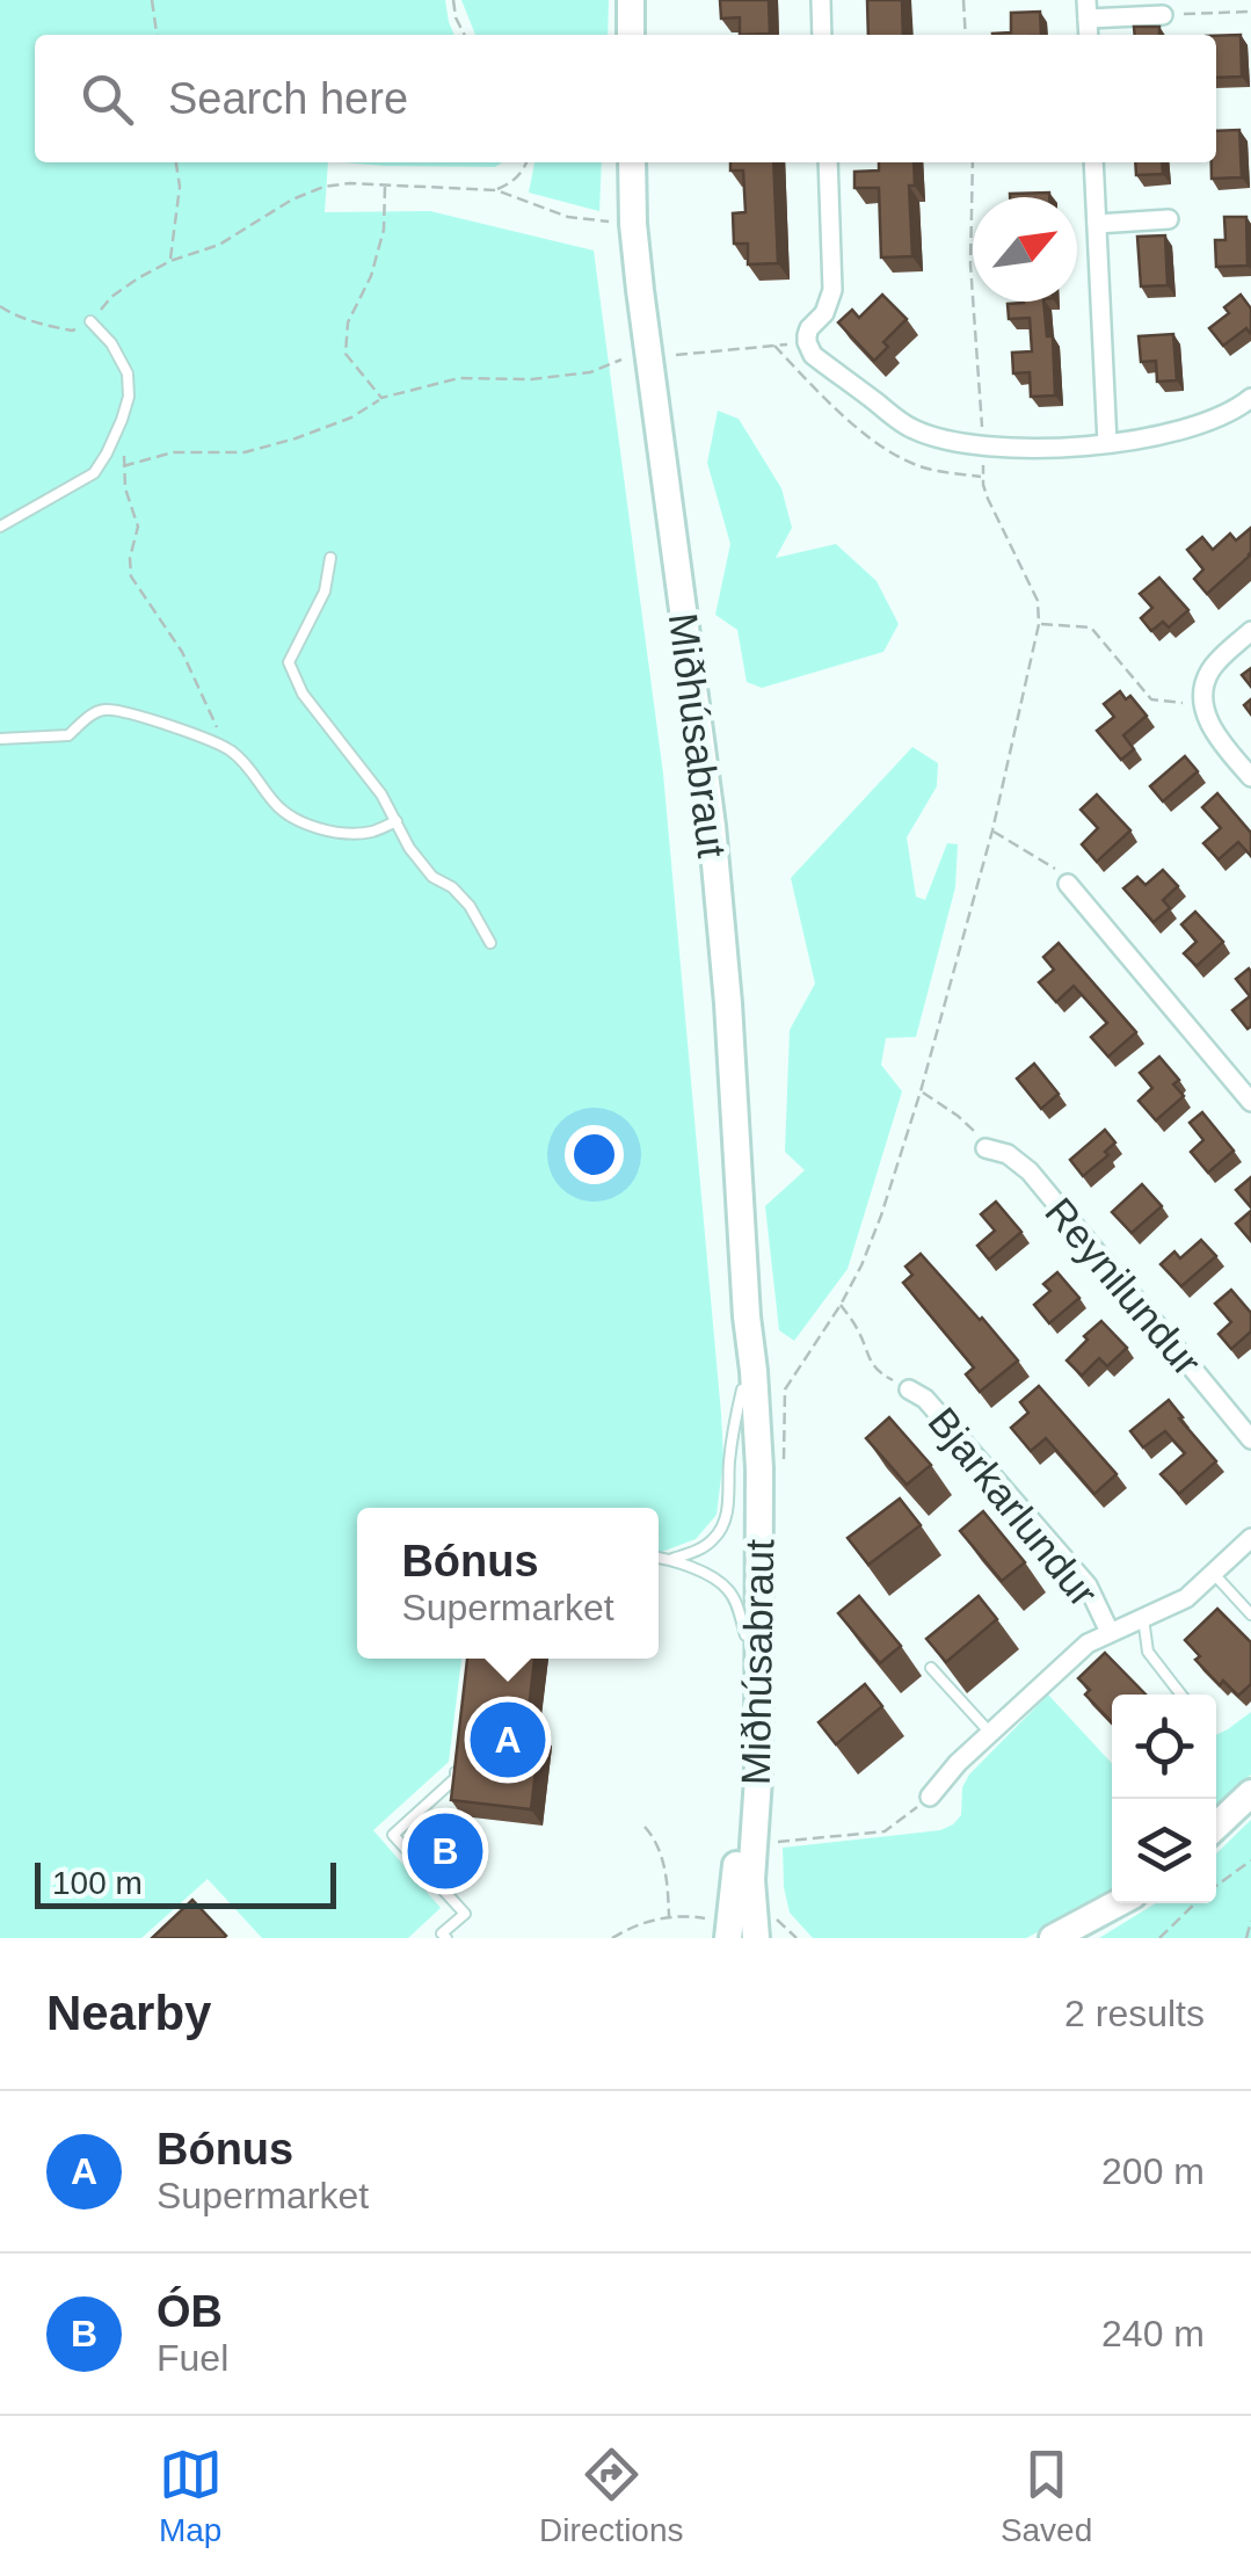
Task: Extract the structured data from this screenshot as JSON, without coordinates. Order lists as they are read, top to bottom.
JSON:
{
  "streets": {
    "street": ["Miðhúsabraut", "Reynilundur", "Bjarkarlundur"]
  },
  "scale_bar": "100 m",
  "north": "top right",
  "page": {
    "search": "Search here",
    "popup": ["Bónus", "Supermarket"],
    "pins": ["A", "B"],
    "scale": "100 m",
    "heading": ["Nearby", "2 results"],
    "list": [
      {
        "mark": "A",
        "name": "Bónus",
        "note": "Supermarket",
        "value": "200 m"
      },
      {
        "mark": "B",
        "name": "ÓB",
        "note": "Fuel",
        "value": "240 m"
      }
    ],
    "nav": ["Map", "Directions", "Saved"]
  }
}
